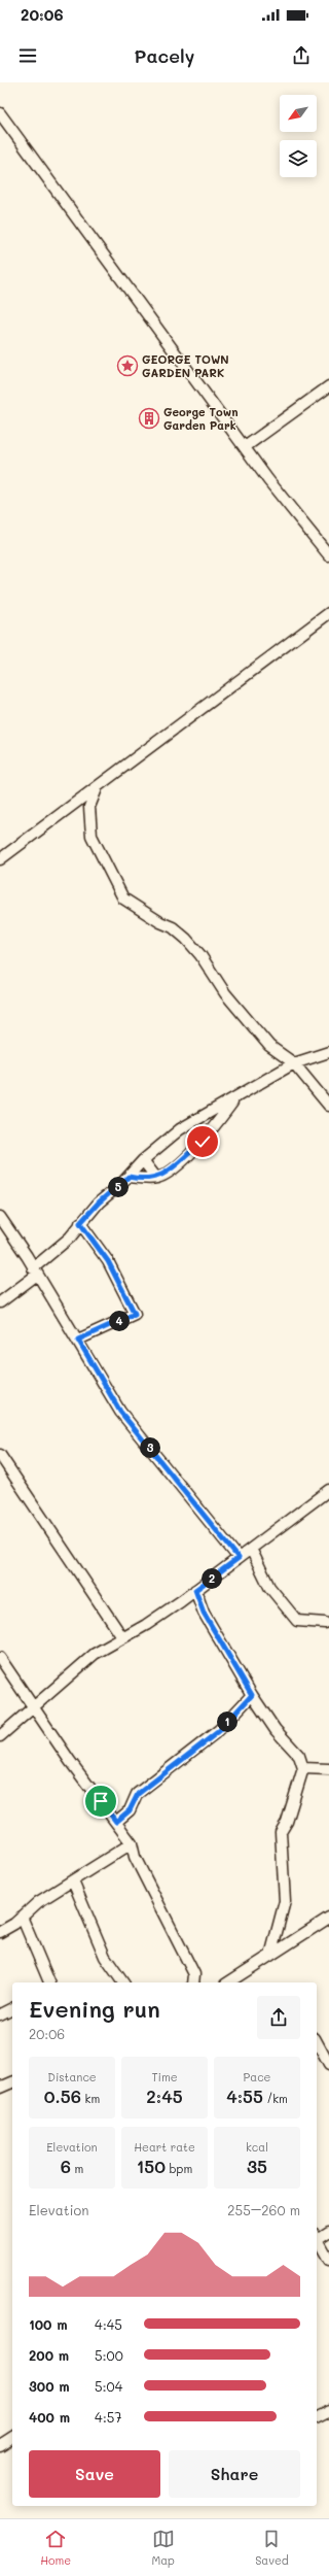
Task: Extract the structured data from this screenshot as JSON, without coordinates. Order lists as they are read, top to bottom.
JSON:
{
  "places": {
    "place": ["GEORGE TOWN GARDEN PARK"],
    "building": ["George Town Garden Park"]
  },
  "north": "bottom left",
  "page": {
    "status": "20:06",
    "header": "Pacely",
    "pins": [
      "5",
      "4",
      "3",
      "2",
      "1"
    ],
    "heading": ["Evening run", "20:06"],
    "stats": [
      ["Distance", "0.56 km"],
      ["Time", "2:45"],
      ["Pace", "4:55 /km"],
      ["Elevation", "6 m"],
      ["Heart rate", "150 bpm"],
      ["kcal", "35"]
    ],
    "chart": ["Elevation", "255–260 m"],
    "list": [
      {
        "name": "100 m",
        "note": "4:45"
      },
      {
        "name": "200 m",
        "note": "5:00"
      },
      {
        "name": "300 m",
        "note": "5:04"
      },
      {
        "name": "400 m",
        "note": "4:57"
      }
    ],
    "buttons": ["Save", "Share"],
    "tabs": ["Home", "Map", "Saved"]
  }
}
